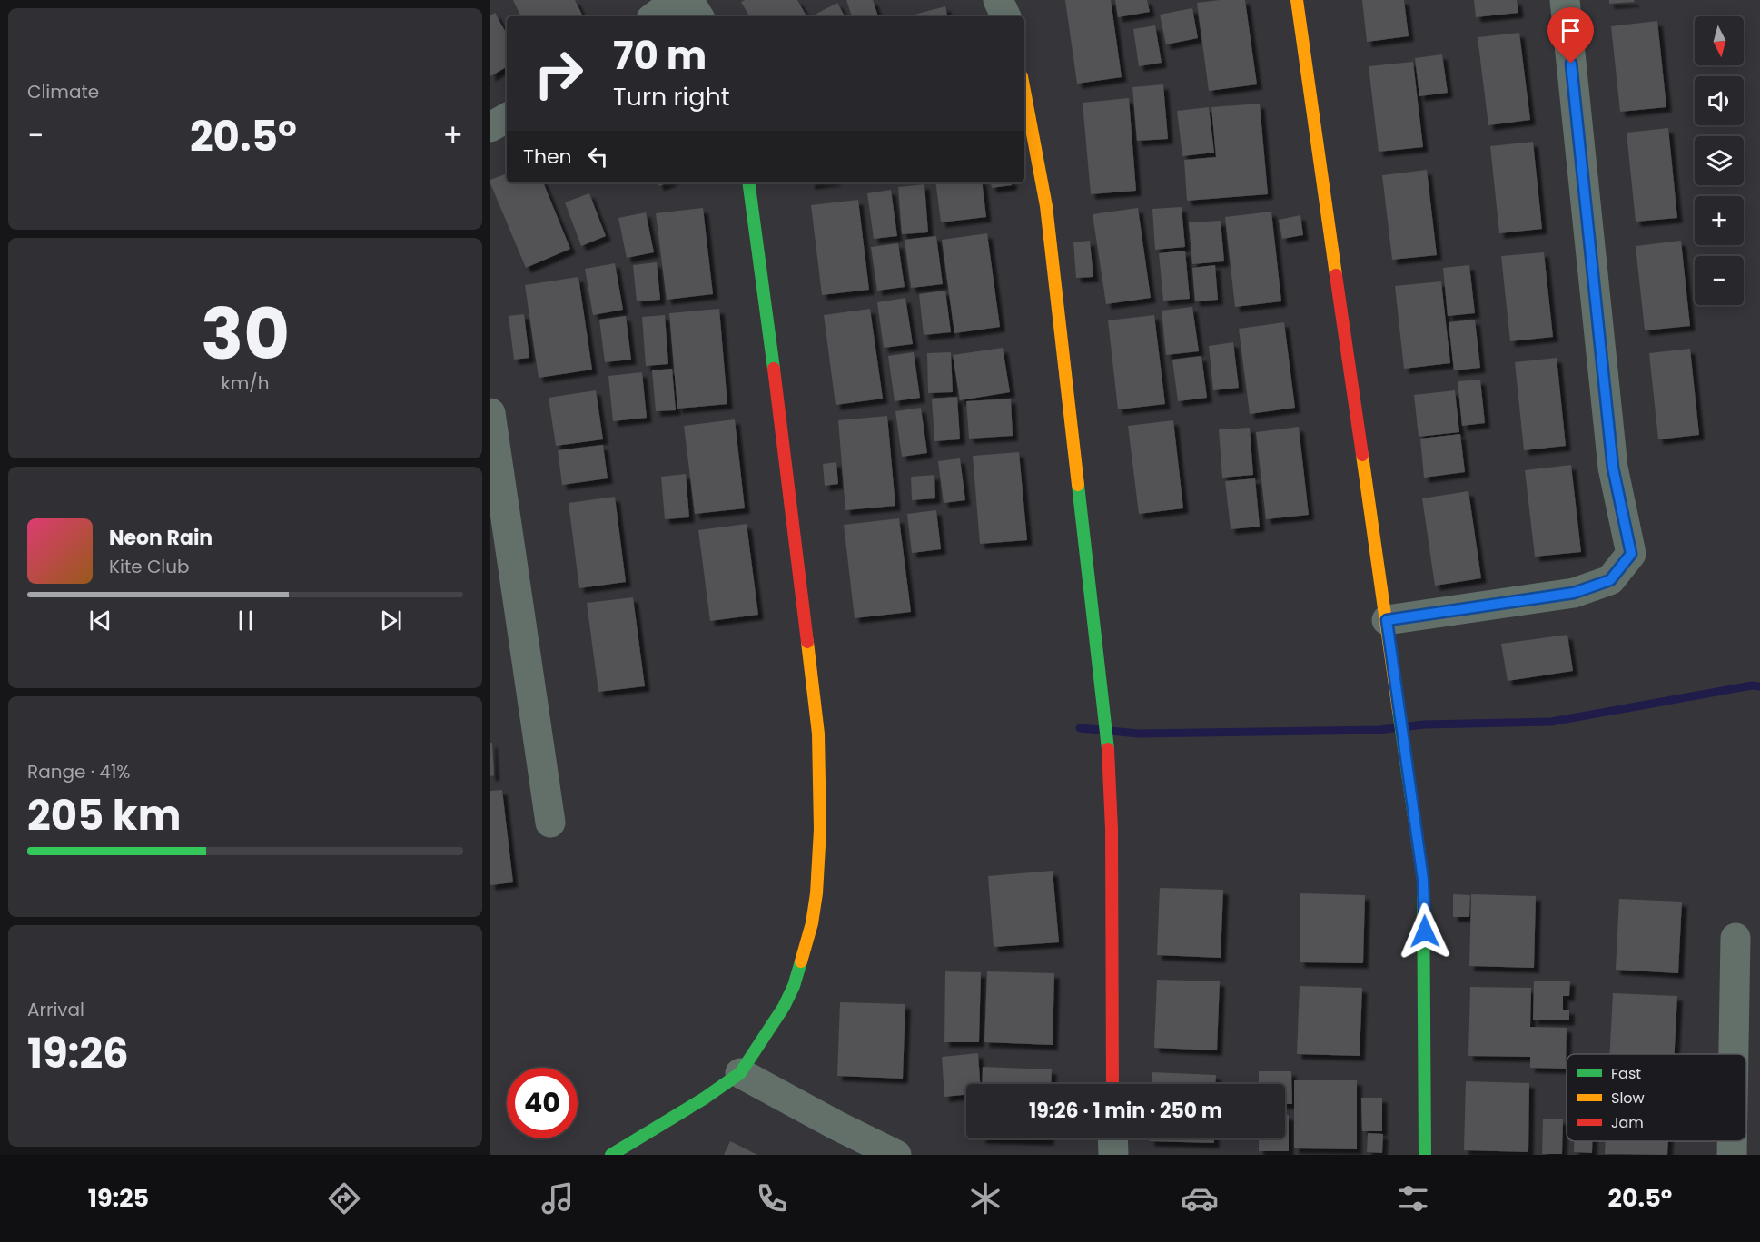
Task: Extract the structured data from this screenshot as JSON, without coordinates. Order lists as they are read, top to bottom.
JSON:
{
  "legend": ["Fast", "Slow", "Jam"],
  "north": "bottom",
  "page": {
    "tile": [
      "Climate",
      ["30", "km/h"],
      ["Range · 41%", "205 km"],
      ["Arrival", "19:26"]
    ],
    "map_buttons": ["+", "−"],
    "turn": ["70 m", "Turn right"],
    "heat": ["−", "20.5°", "+"],
    "then": "Then",
    "song": ["Neon Rain", "Kite Club"],
    "limit": "40",
    "trip": "19:26 · 1 min · 250 m",
    "tabs": ["19:25", "20.5°"]
  }
}
